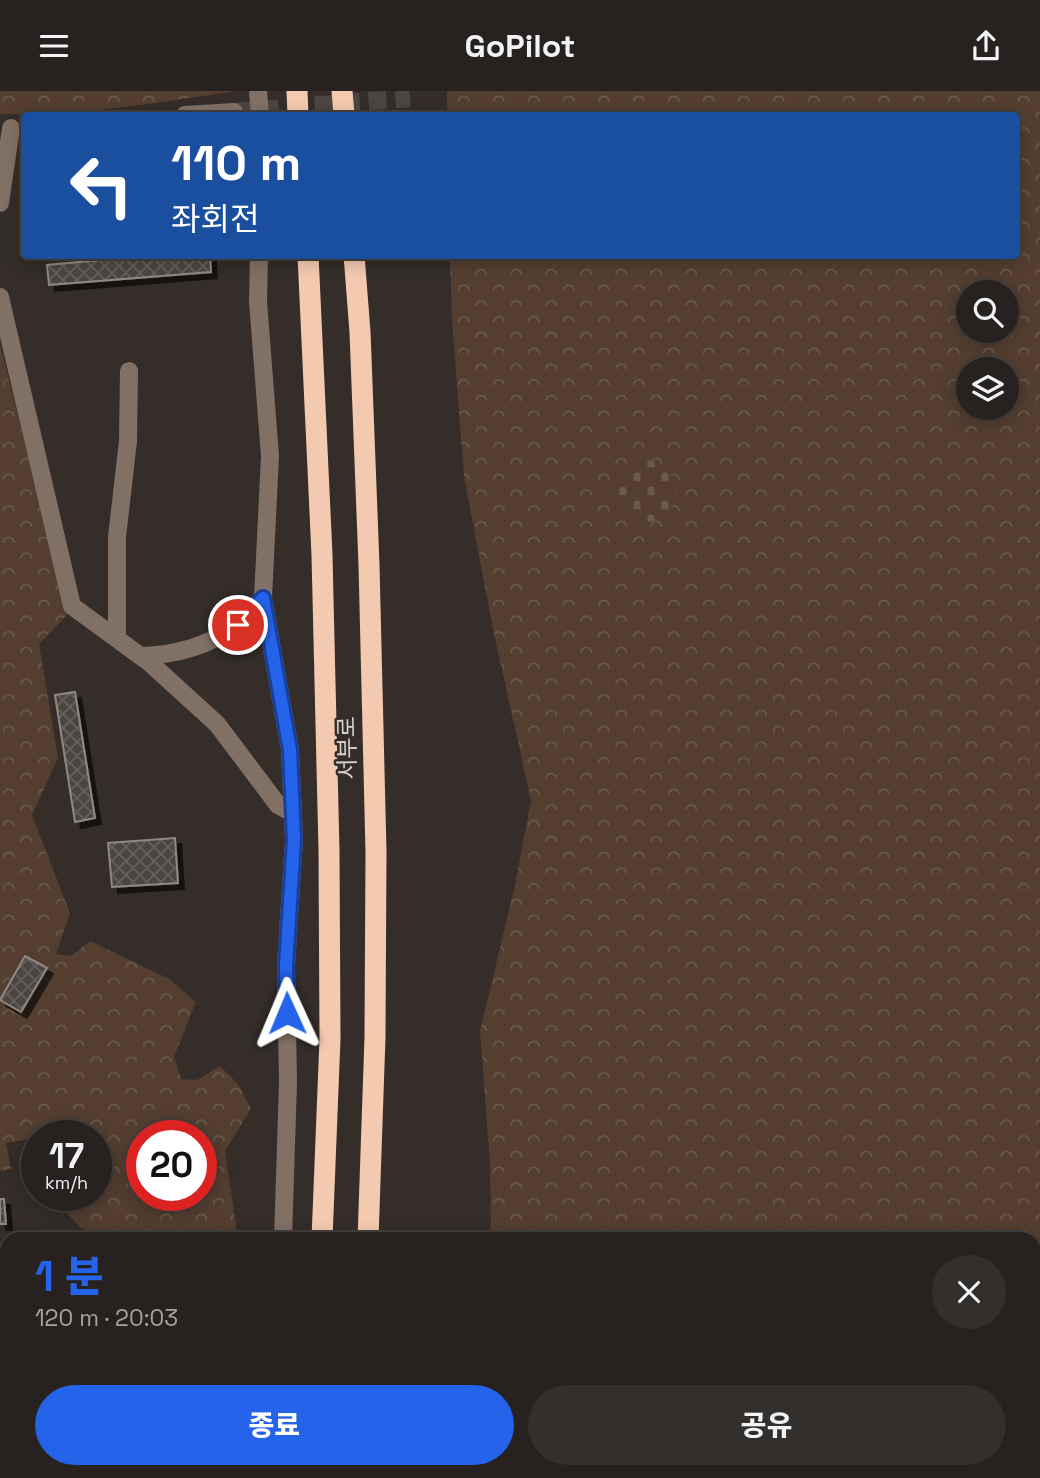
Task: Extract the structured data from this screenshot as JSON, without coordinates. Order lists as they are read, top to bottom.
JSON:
{
  "streets": {
    "highway": ["서부로"]
  },
  "page": {
    "header": "GoPilot",
    "turn": ["110 m", "좌회전"],
    "speed": "17 km/h",
    "limit": "20",
    "heading": ["1 분", "120 m · 20:03"],
    "buttons": ["종료", "공유"]
  }
}
